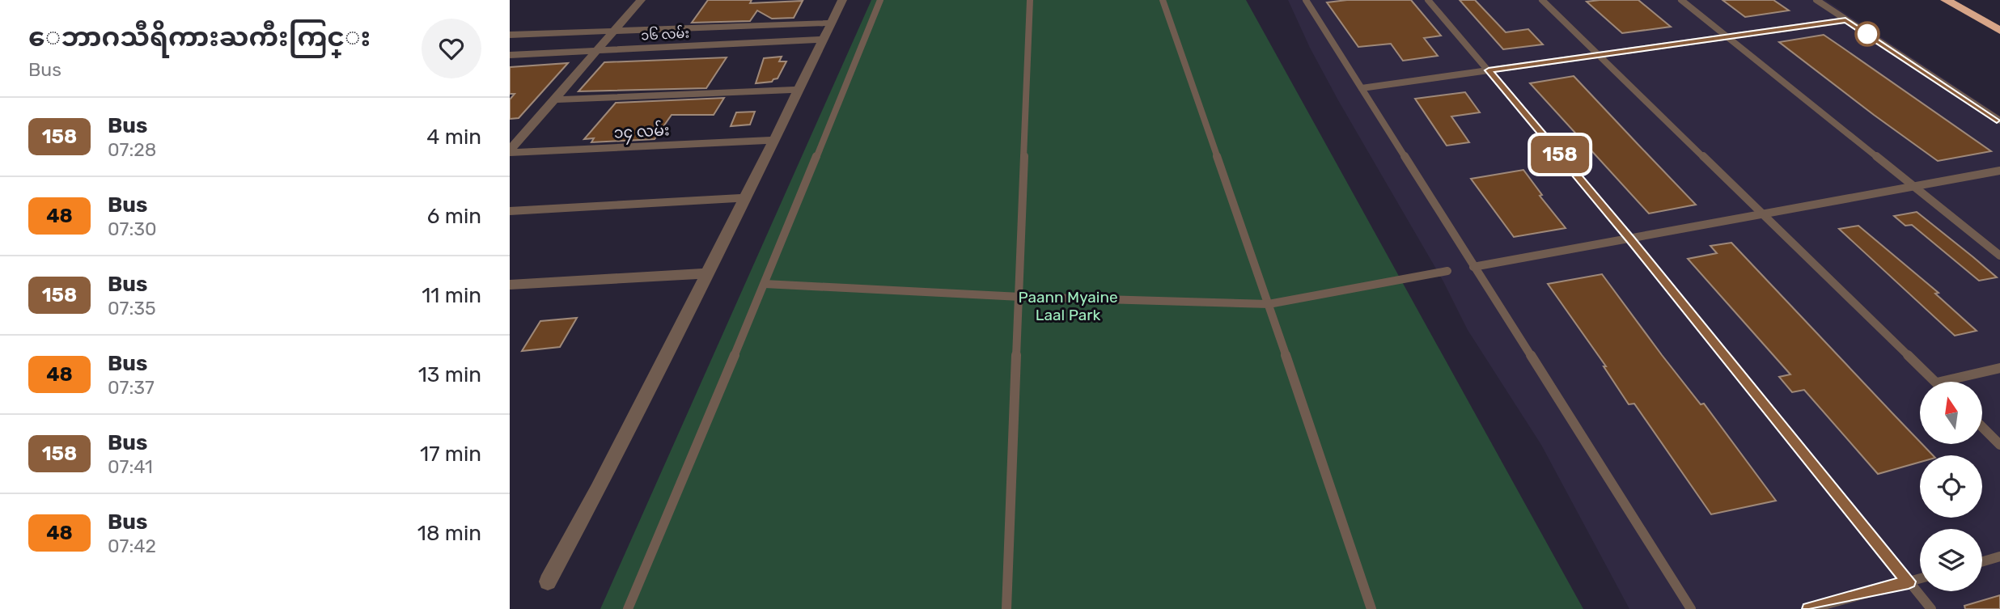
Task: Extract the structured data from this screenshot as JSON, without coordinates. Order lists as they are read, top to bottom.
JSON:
{
  "streets": {
    "street": ["၁၆ လမ်း", "၁၄ လမ်း"]
  },
  "parks": ["Paann Myaine Laal Park"],
  "lines": ["bus line 158"],
  "north": "top",
  "page": {
    "heading": ["ေဘာဂသီရိကားႀကီးကြင္း", "Bus"],
    "on_map": "158",
    "list": [
      {
        "mark": "158",
        "name": "Bus",
        "note": "07:28",
        "value": "4 min"
      },
      {
        "mark": "48",
        "name": "Bus",
        "note": "07:30",
        "value": "6 min"
      },
      {
        "mark": "158",
        "name": "Bus",
        "note": "07:35",
        "value": "11 min"
      },
      {
        "mark": "48",
        "name": "Bus",
        "note": "07:37",
        "value": "13 min"
      },
      {
        "mark": "158",
        "name": "Bus",
        "note": "07:41",
        "value": "17 min"
      },
      {
        "mark": "48",
        "name": "Bus",
        "note": "07:42",
        "value": "18 min"
      }
    ]
  }
}
